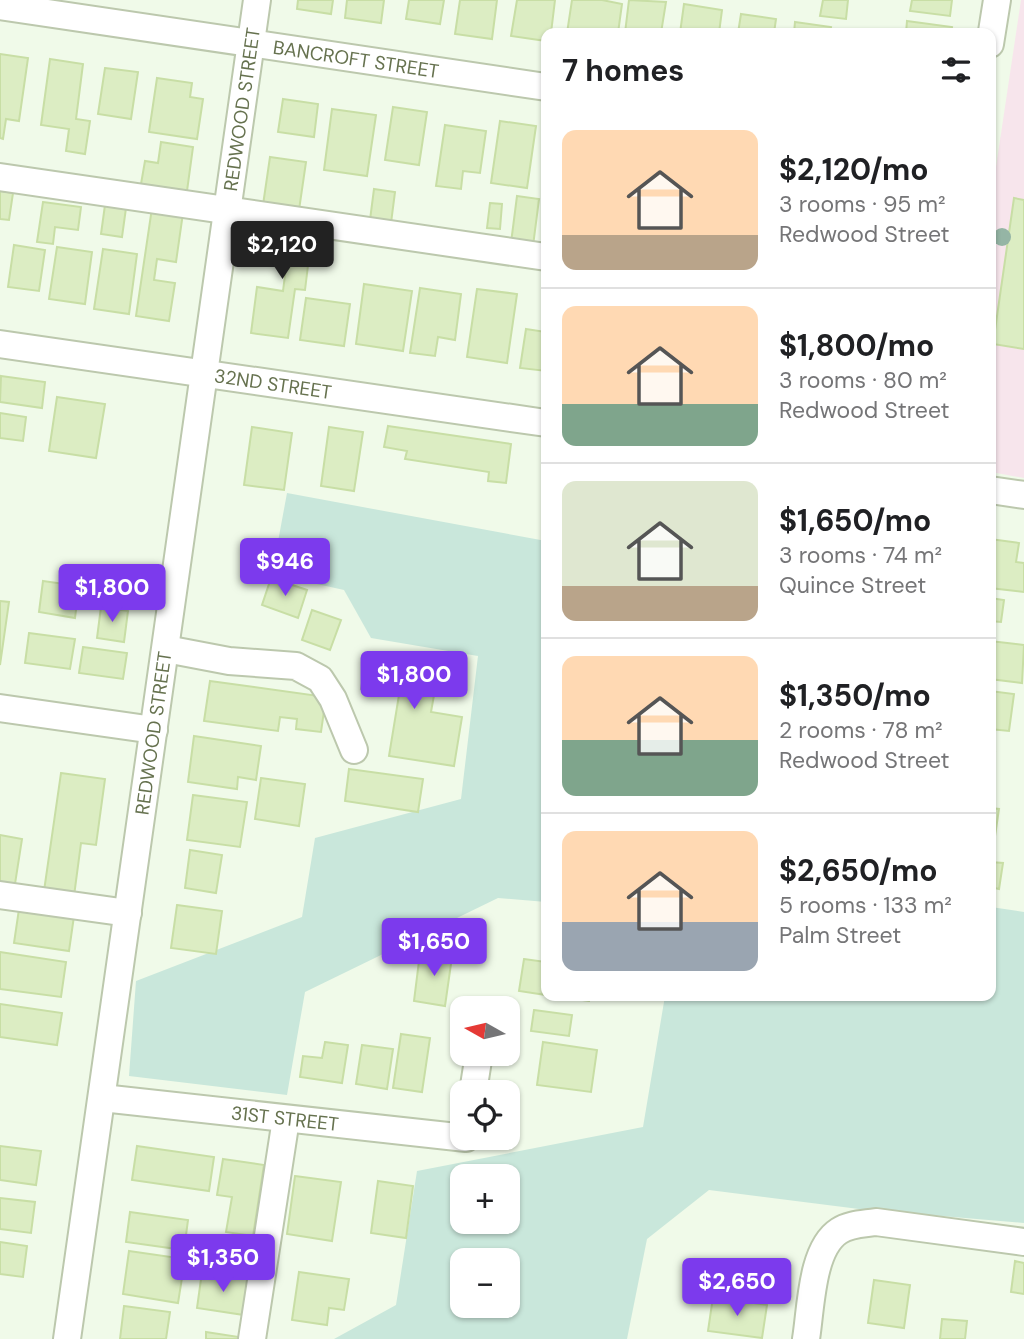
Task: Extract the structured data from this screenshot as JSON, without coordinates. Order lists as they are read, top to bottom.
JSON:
{
  "streets": {
    "street": [
      "BANCROFT STREET",
      "REDWOOD STREET",
      "32ND STREET",
      "31ST STREET"
    ]
  },
  "crossings": [
    ["BANCROFT STREET", "REDWOOD STREET"],
    ["REDWOOD STREET", "32ND STREET"],
    ["REDWOOD STREET", "31ST STREET"]
  ],
  "north": "left",
  "page": {
    "heading": "7 homes",
    "list": [
      {
        "name": "$2,120/mo",
        "note": "3 rooms · 95 m² · Redwood Street"
      },
      {
        "name": "$1,800/mo",
        "note": "3 rooms · 80 m² · Redwood Street"
      },
      {
        "name": "$1,650/mo",
        "note": "3 rooms · 74 m² · Quince Street"
      },
      {
        "name": "$1,350/mo",
        "note": "2 rooms · 78 m² · Redwood Street"
      },
      {
        "name": "$2,650/mo",
        "note": "5 rooms · 133 m² · Palm Street"
      }
    ],
    "price": [
      "$2,120",
      "$946",
      "$1,800",
      "$1,800",
      "$1,650",
      "$1,350",
      "$2,650"
    ],
    "map_buttons": ["+", "−"]
  }
}
